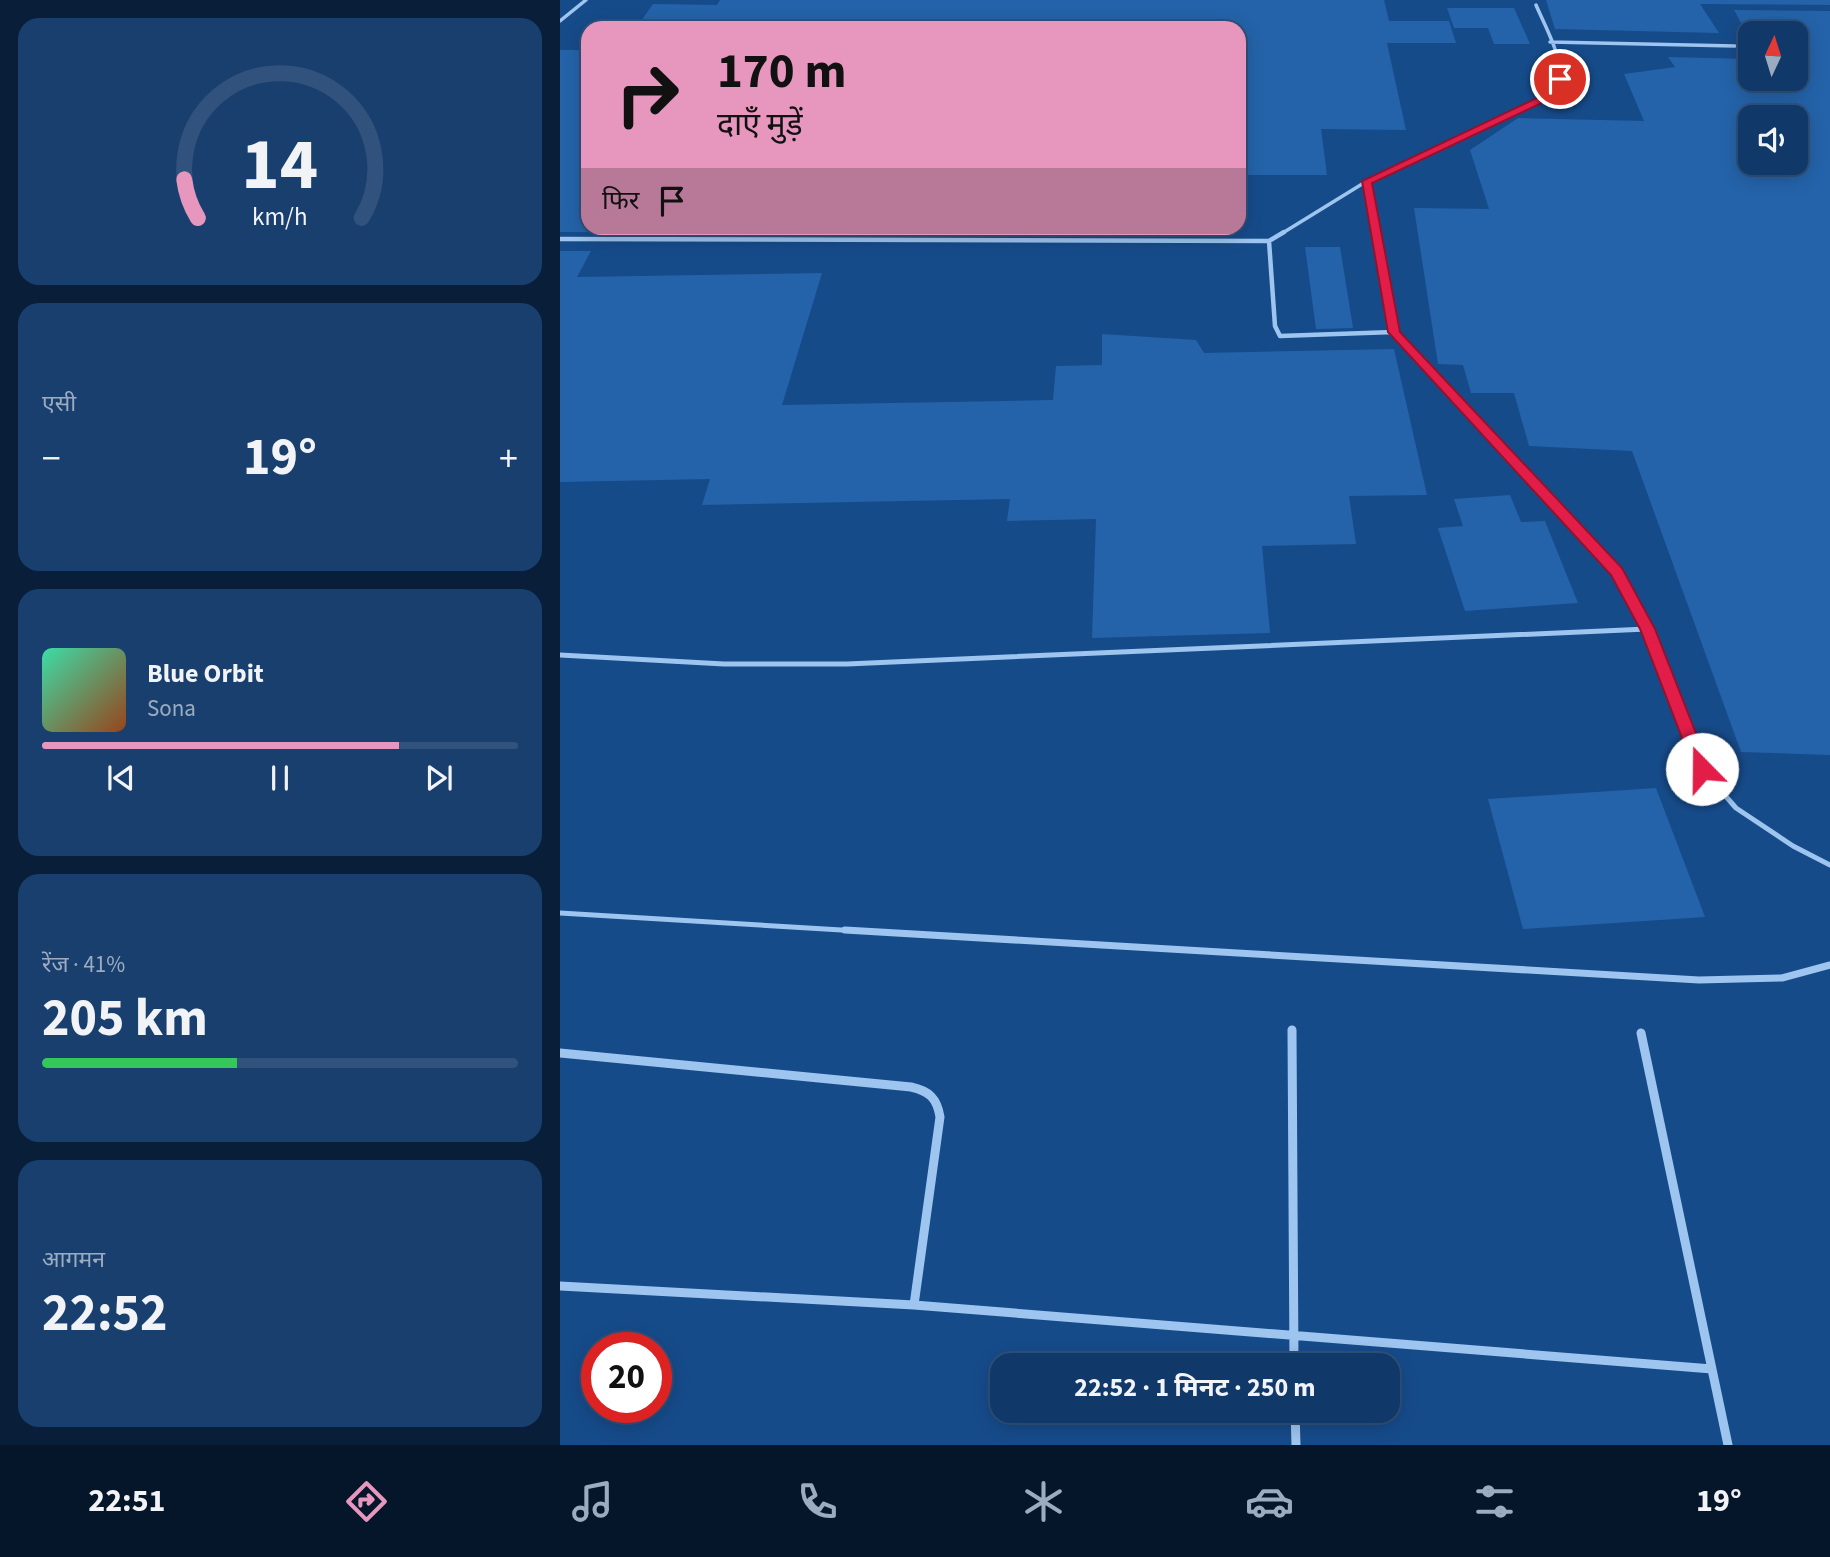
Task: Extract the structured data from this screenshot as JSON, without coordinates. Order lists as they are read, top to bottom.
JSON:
{
  "north": "top",
  "page": {
    "turn": ["170 m", "दाएँ मुड़ें"],
    "then": "फिर",
    "tile": [
      "एसी",
      ["रेंज · 41%", "205 km"],
      ["आगमन", "22:52"]
    ],
    "heat": ["−", "19°", "+"],
    "song": ["Blue Orbit", "Sona"],
    "limit": "20",
    "trip": "22:52 · 1 मिनट · 250 m",
    "tabs": ["22:51", "19°"],
    "gauge": ["14", "km/h"]
  }
}
